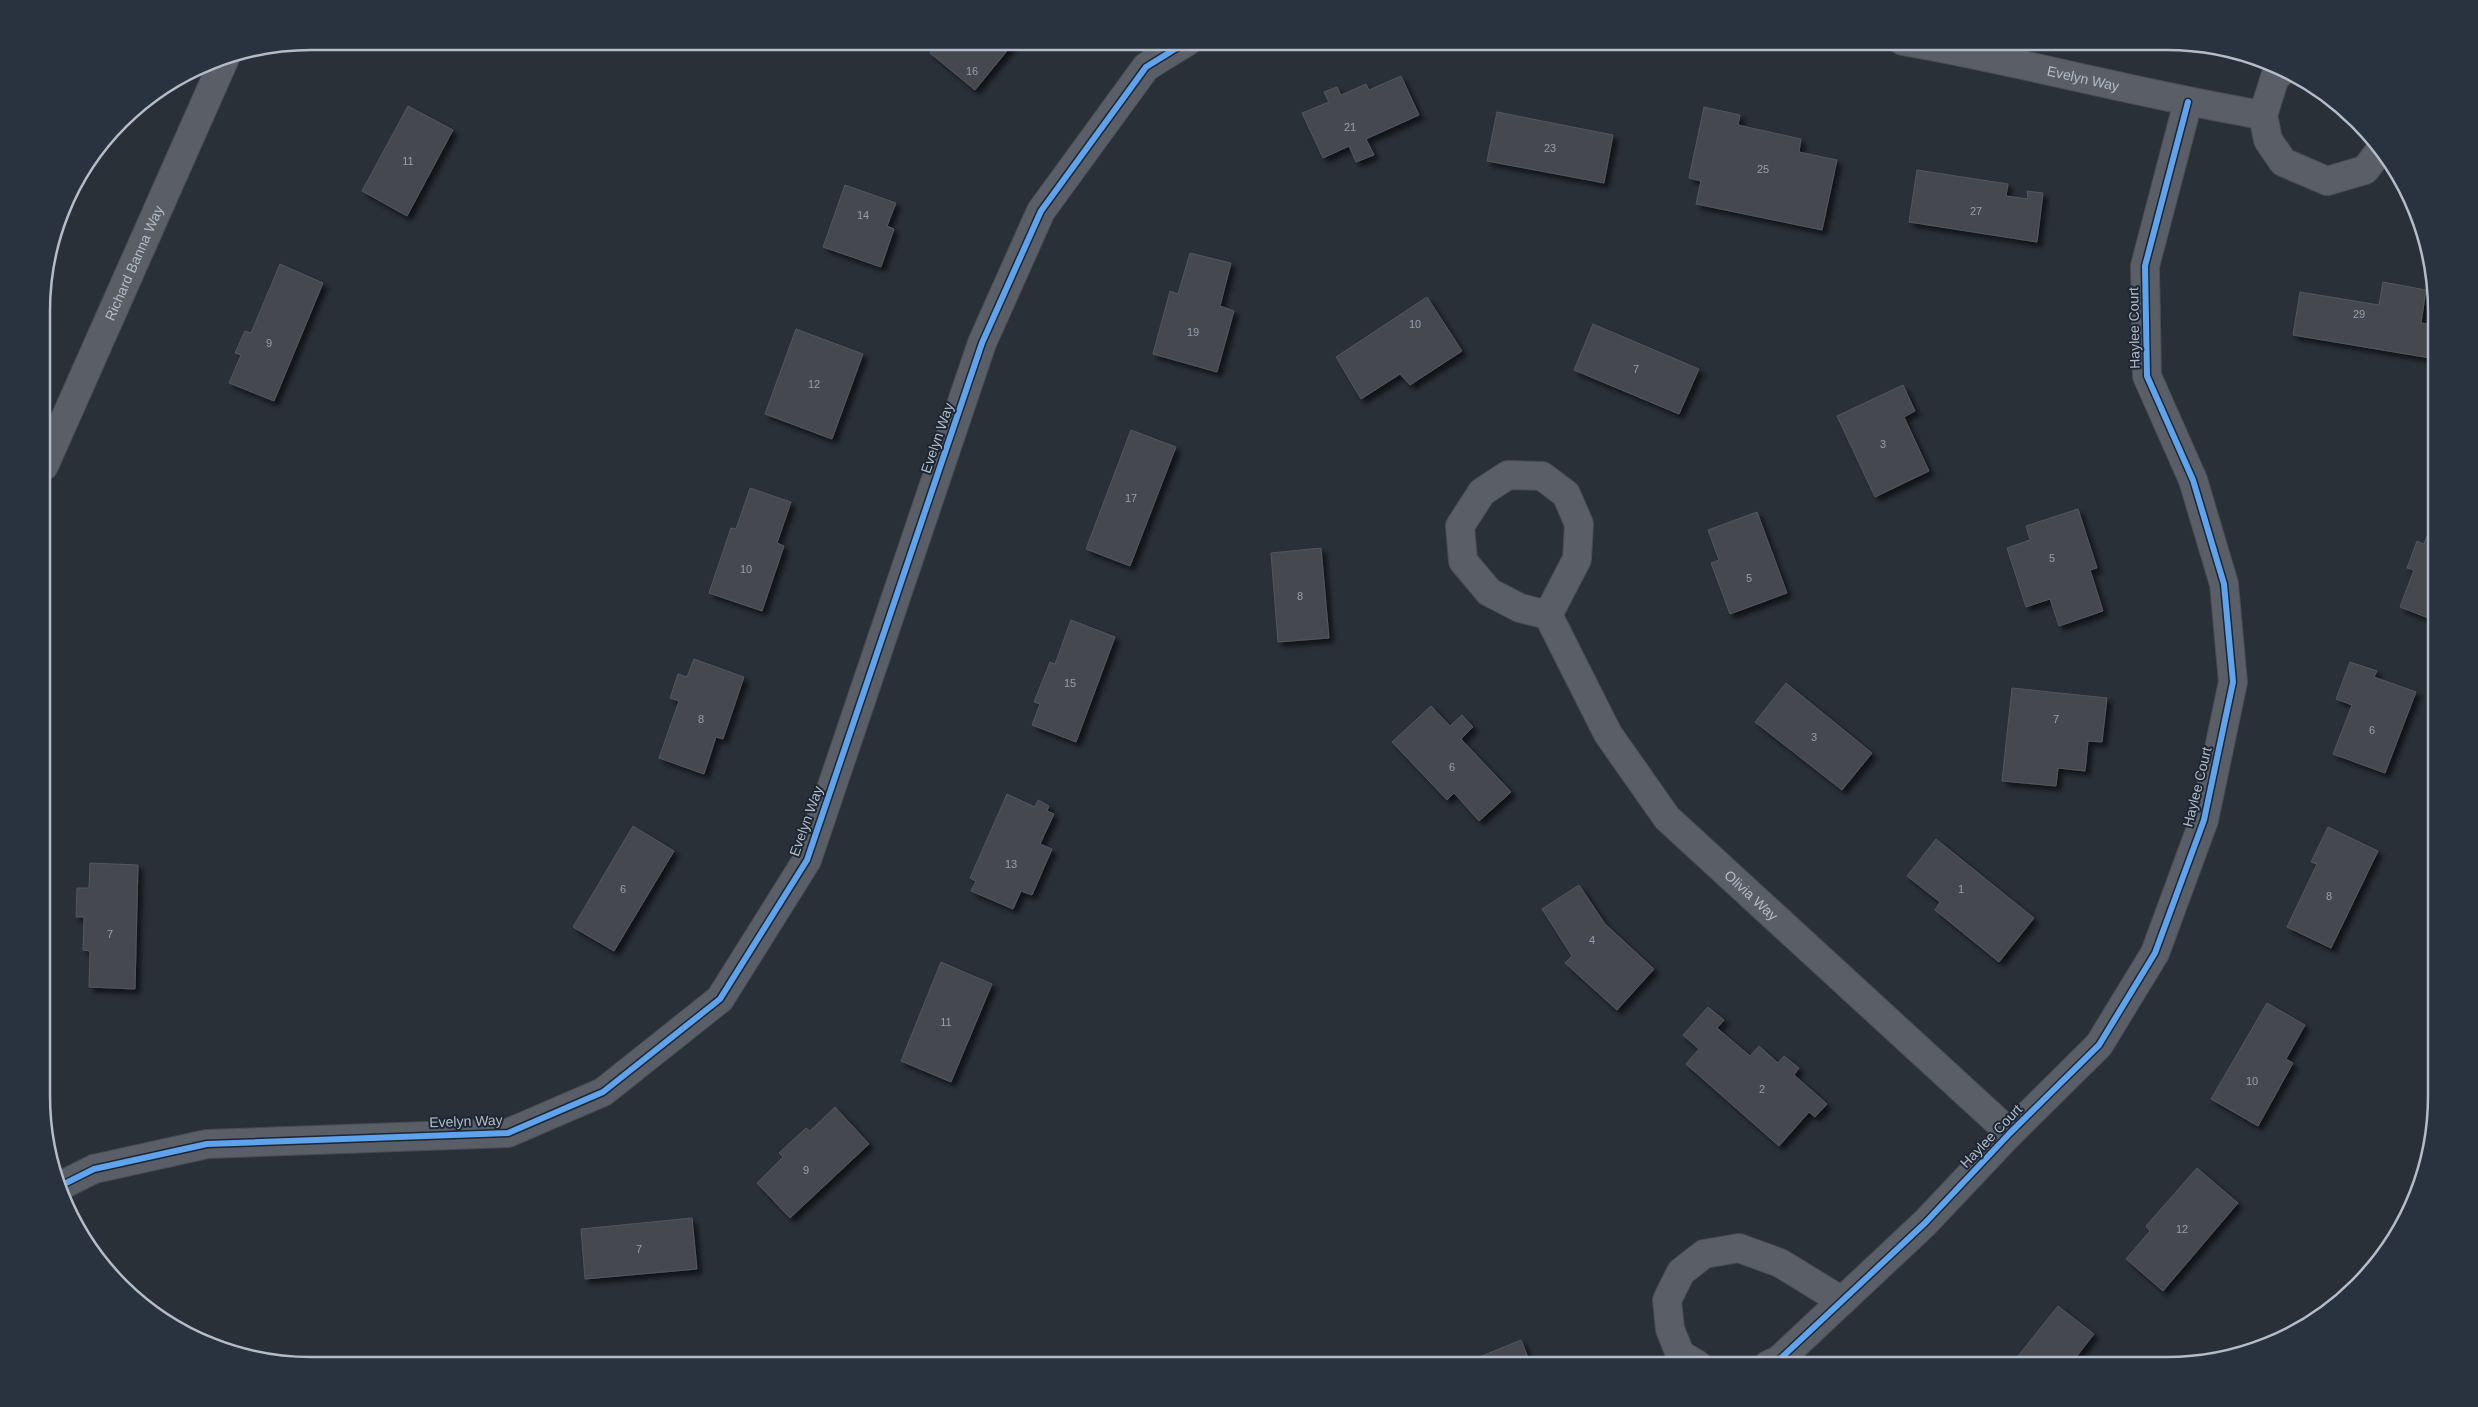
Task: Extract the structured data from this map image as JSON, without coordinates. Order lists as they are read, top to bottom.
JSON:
{
  "streets": {
    "street": [
      "Evelyn Way",
      "Richard Banna Way",
      "Haylee Court",
      "Olivia Way"
    ]
  },
  "crossings": [
    ["Evelyn Way", "Haylee Court"],
    ["Haylee Court", "Olivia Way"]
  ],
  "house_numbers": [
    "16",
    "21",
    "23",
    "11",
    "25",
    "27",
    "14",
    "29",
    "10",
    "19",
    "9",
    "7",
    "12",
    "3",
    "17",
    "5",
    "10",
    "5",
    "8",
    "15",
    "8",
    "7",
    "6",
    "3",
    "6",
    "13",
    "6",
    "1",
    "8",
    "7",
    "4",
    "11",
    "10",
    "2",
    "9",
    "12",
    "7"
  ]
}
